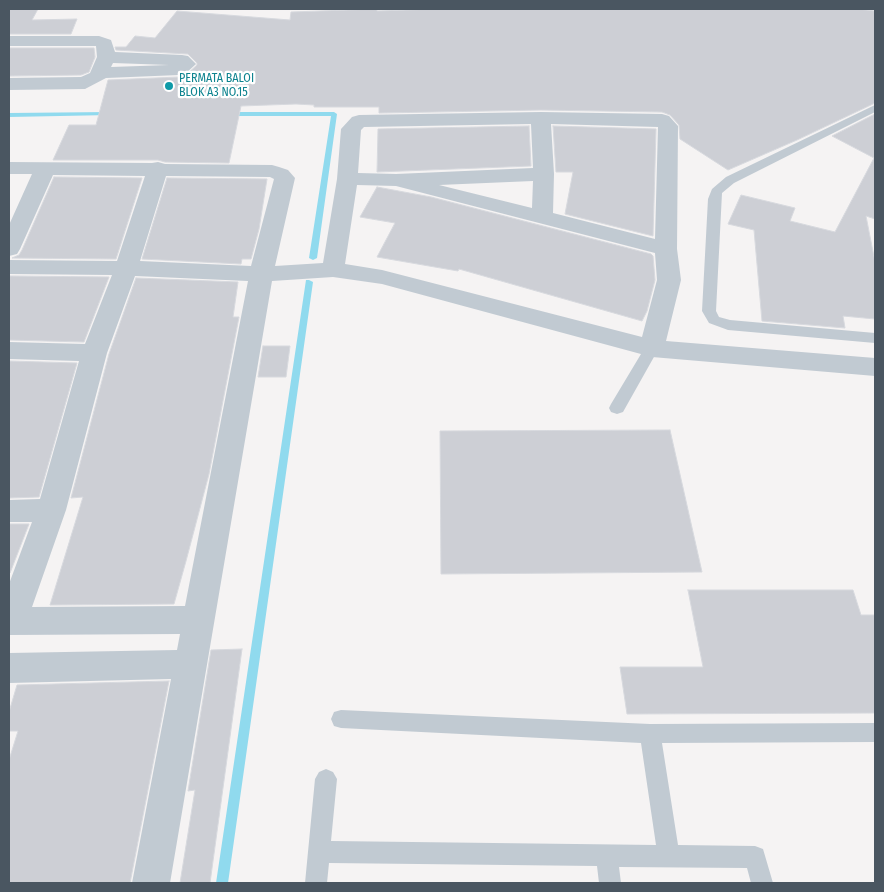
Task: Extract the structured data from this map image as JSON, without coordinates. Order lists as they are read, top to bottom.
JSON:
{
  "places": ["PERMATA BALOI BLOK A3 NO.15"]
}
